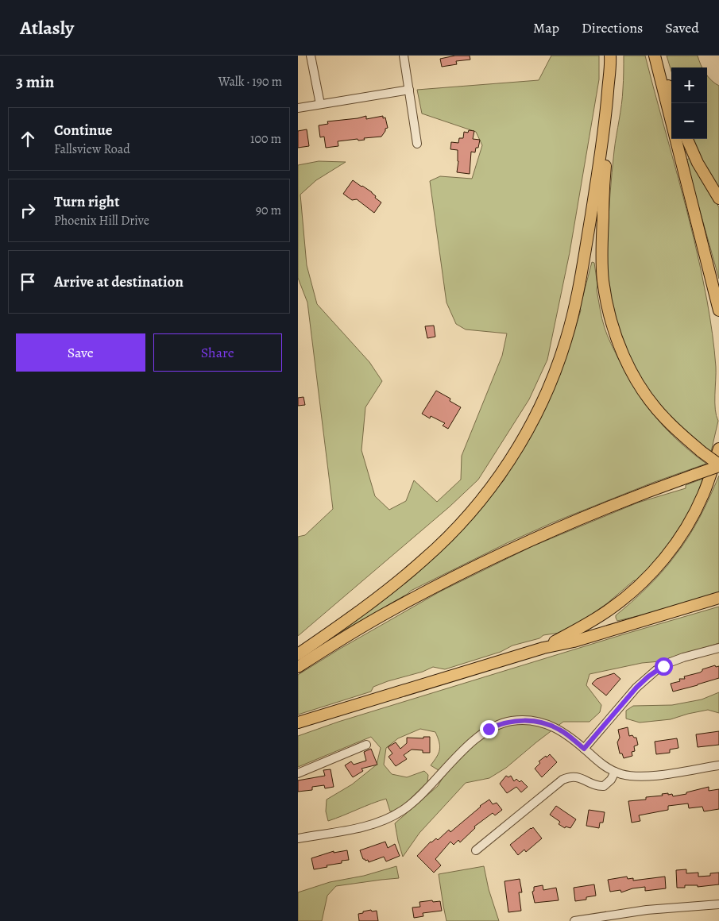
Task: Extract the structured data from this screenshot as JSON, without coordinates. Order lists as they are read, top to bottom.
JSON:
{
  "page": {
    "header": "Atlasly",
    "nav": ["Map", "Directions", "Saved"],
    "heading": ["3 min", "Walk · 190 m"],
    "map_buttons": ["+", "−"],
    "list": [
      ["Continue", "Fallsview Road", "100 m"],
      ["Turn right", "Phoenix Hill Drive", "90 m"],
      "Arrive at destination"
    ],
    "buttons": ["Save", "Share"]
  }
}
